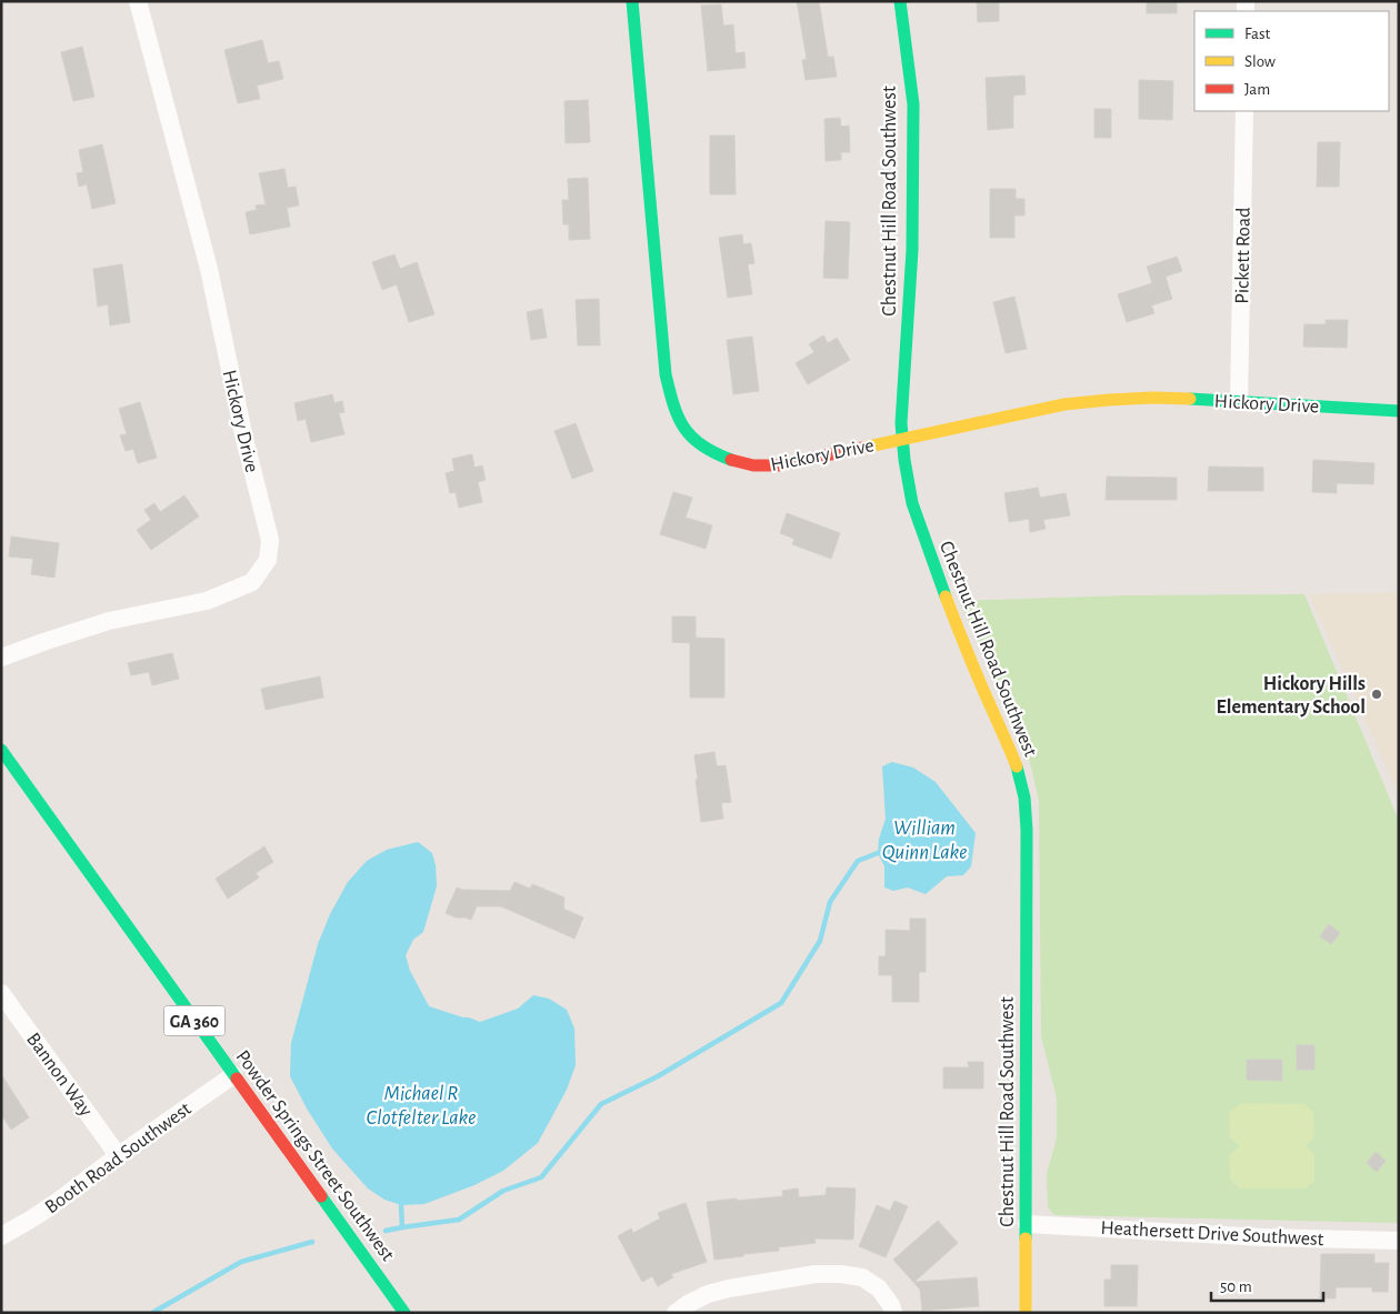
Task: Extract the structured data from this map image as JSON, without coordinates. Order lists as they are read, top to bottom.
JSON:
{
  "streets": {
    "street": [
      "Chestnut Hill Road Southwest",
      "Pickett Road",
      "Hickory Drive",
      "GA 360",
      "Bannon Way",
      "Powder Springs Street Southwest",
      "Booth Road Southwest",
      "Heathersett Drive Southwest"
    ]
  },
  "crossings": [
    ["Chestnut Hill Road Southwest", "Hickory Drive"],
    ["Chestnut Hill Road Southwest", "Heathersett Drive Southwest"],
    ["Pickett Road", "Hickory Drive"],
    ["Bannon Way", "Booth Road Southwest"],
    ["Powder Springs Street Southwest", "Booth Road Southwest"]
  ],
  "water": ["William Quinn Lake", "Michael R Clotfelter Lake"],
  "places": ["Hickory Hills Elementary School"],
  "legend": ["Fast", "Slow", "Jam"],
  "scale_bar": "50 m"
}
